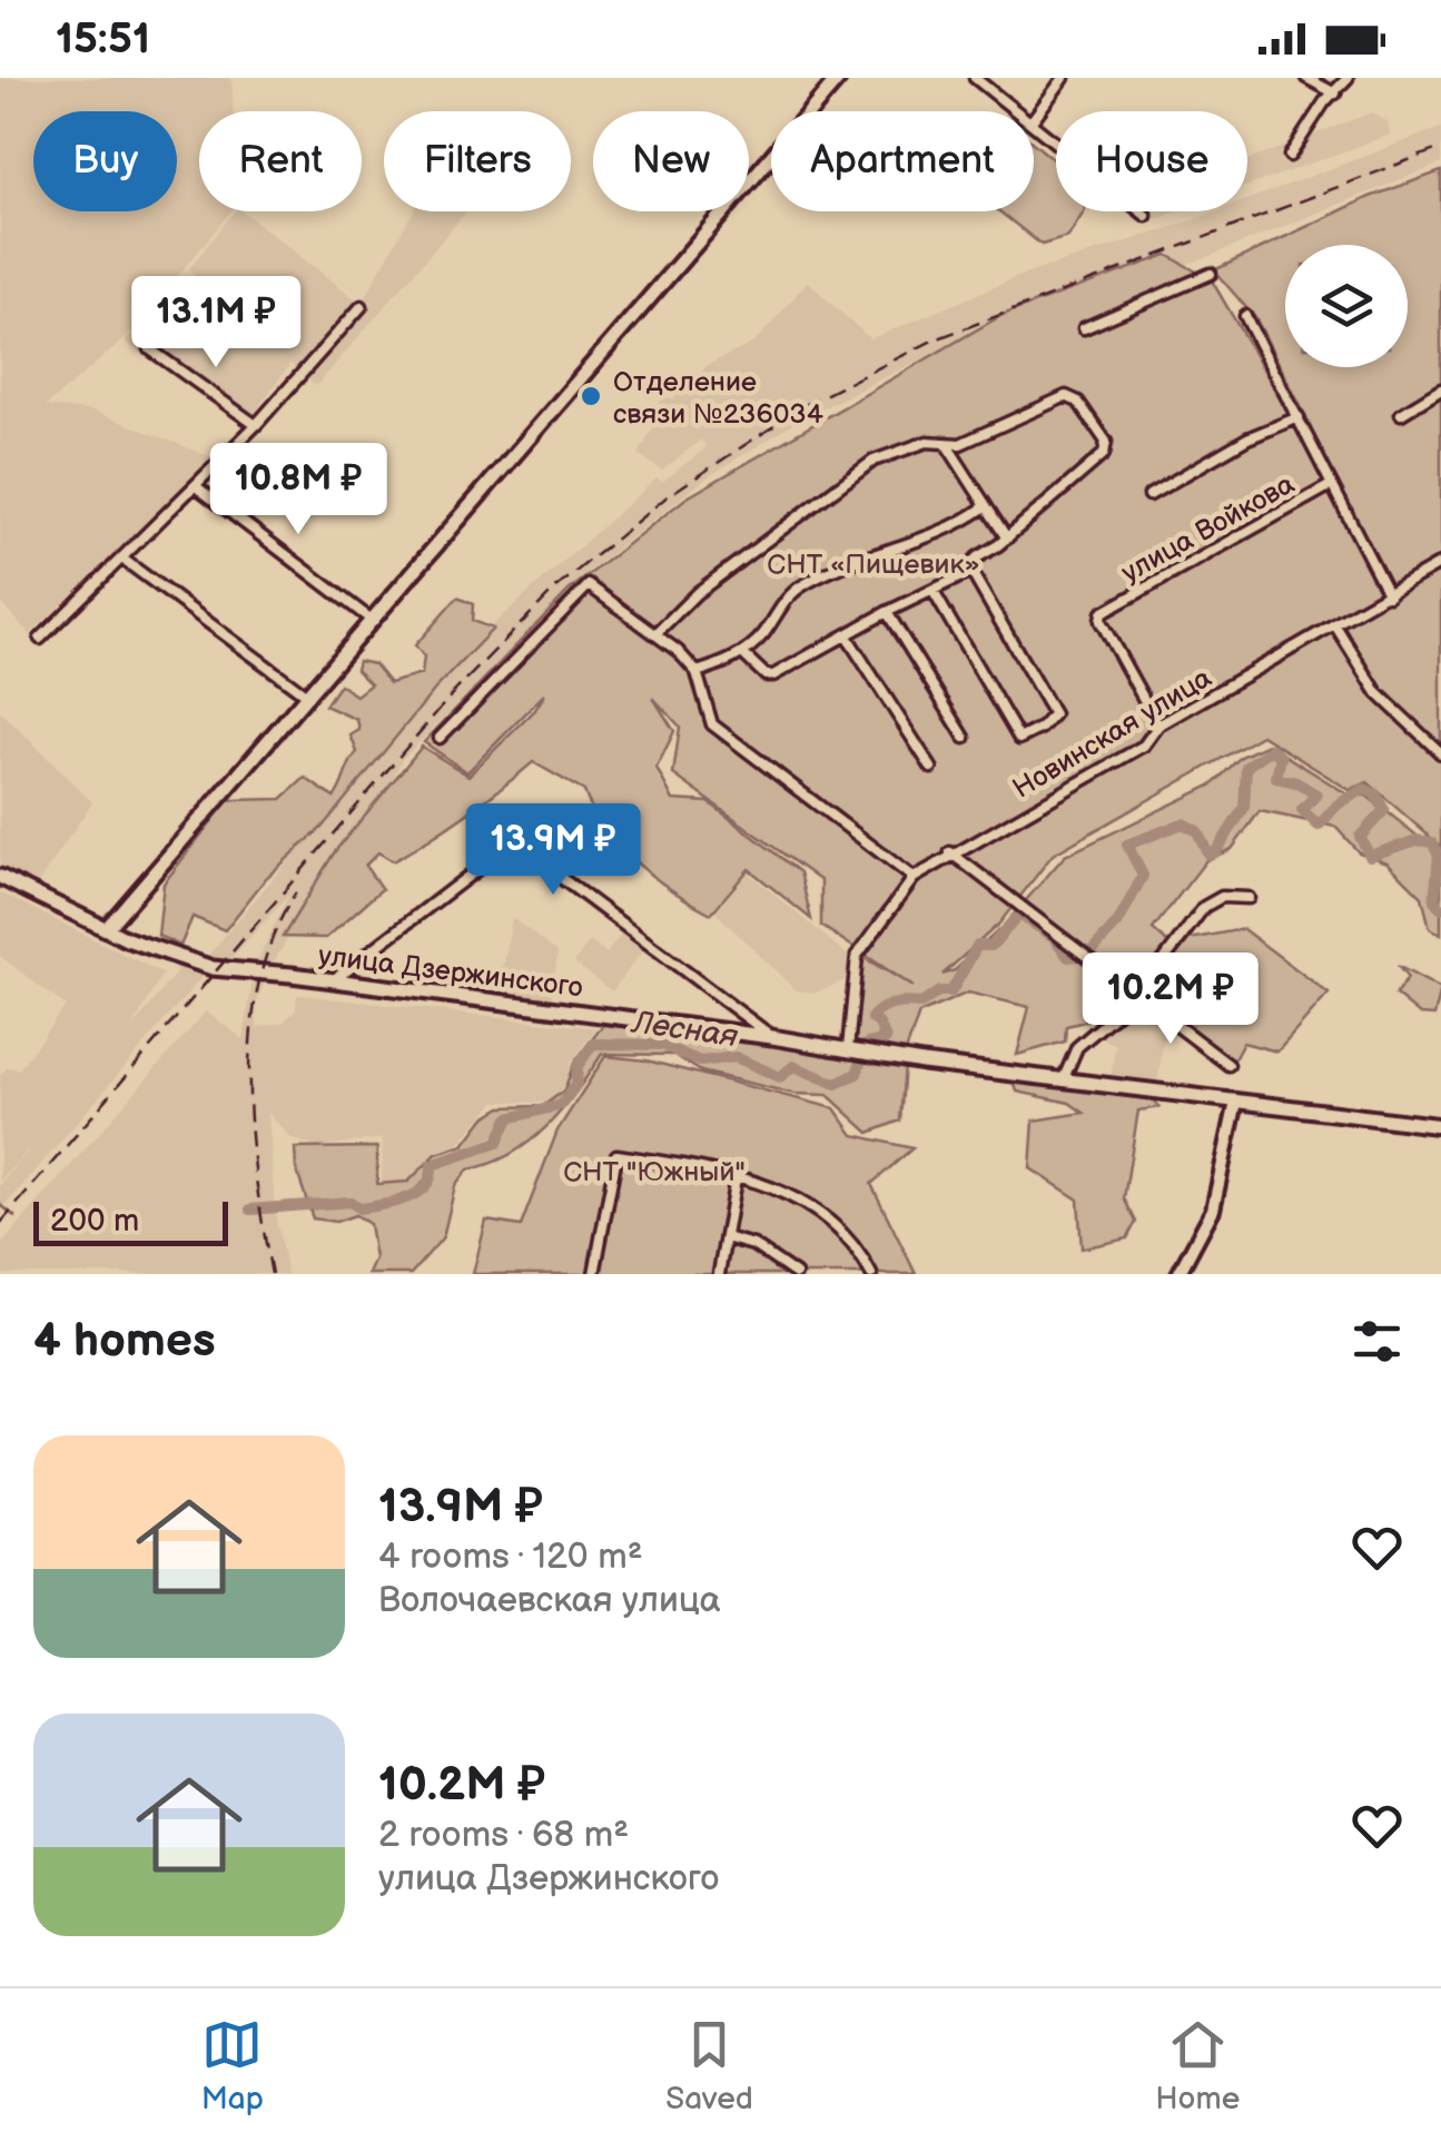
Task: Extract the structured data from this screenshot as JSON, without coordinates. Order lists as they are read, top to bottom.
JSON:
{
  "streets": {
    "main road": ["улица Дзержинского"],
    "street": ["улица Войкова", "Новинская улица"]
  },
  "crossings": [
    ["улица Войкова", "Новинская улица"],
    ["Новинская улица", "улица Дзержинского"]
  ],
  "water": ["Лесная"],
  "parks": ["СНТ «Пищевик»", "СНТ \"Южный\""],
  "places": ["Отделение связи №236034"],
  "scale_bar": "200 m",
  "page": {
    "status": "15:51",
    "chip": [
      "Buy",
      "Rent",
      "Filters",
      "New",
      "Apartment",
      "House"
    ],
    "price": [
      "13.1M ₽",
      "10.8M ₽",
      "13.9M ₽",
      "10.2M ₽"
    ],
    "scale": "200 m",
    "heading": "4 homes",
    "list": [
      {
        "name": "13.9M ₽",
        "note": "4 rooms · 120 m² · Волочаевская улица"
      },
      {
        "name": "10.2M ₽",
        "note": "2 rooms · 68 m² · улица Дзержинского"
      }
    ],
    "tabs": ["Map", "Saved", "Home"]
  }
}
